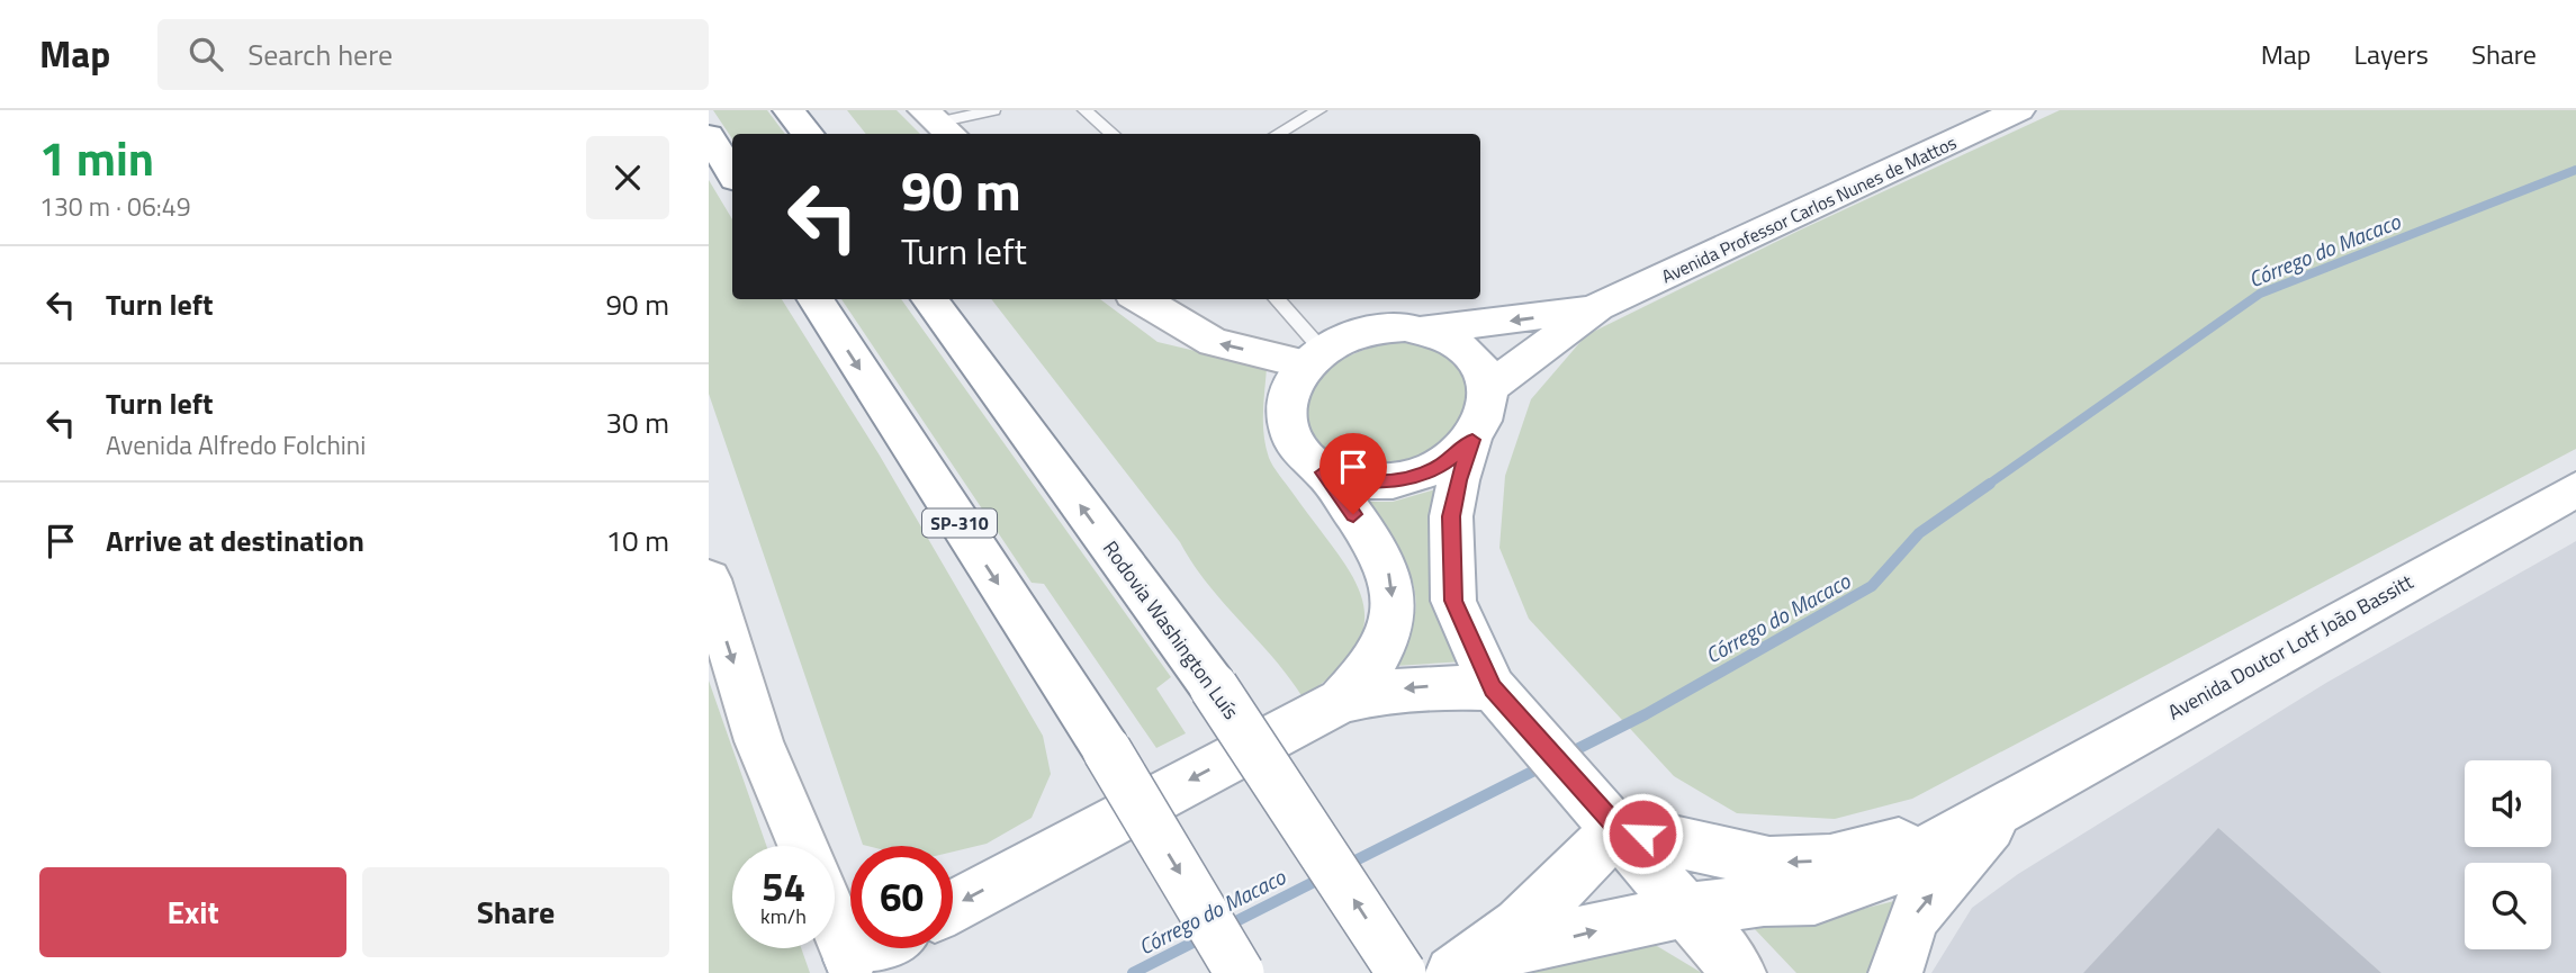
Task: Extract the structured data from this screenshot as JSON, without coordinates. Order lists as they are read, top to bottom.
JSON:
{
  "streets": {
    "main road": [
      "Avenida Professor Carlos Nunes de Mattos",
      "SP-310",
      "Rodovia Washington Luís",
      "Avenida Doutor Lotf João Bassitt"
    ]
  },
  "water": ["Córrego do Macaco"],
  "page": {
    "header": "Map",
    "search": "Search here",
    "nav": ["Map", "Layers", "Share"],
    "heading": ["1 min", "130 m · 06:49"],
    "turn": ["90 m", "Turn left"],
    "list": [
      {
        "name": "Turn left",
        "value": "90 m"
      },
      {
        "name": "Turn left",
        "note": "Avenida Alfredo Folchini",
        "value": "30 m"
      },
      {
        "name": "Arrive at destination",
        "value": "10 m"
      }
    ],
    "speed": "54 km/h",
    "limit": "60",
    "buttons": ["Exit", "Share"]
  }
}
